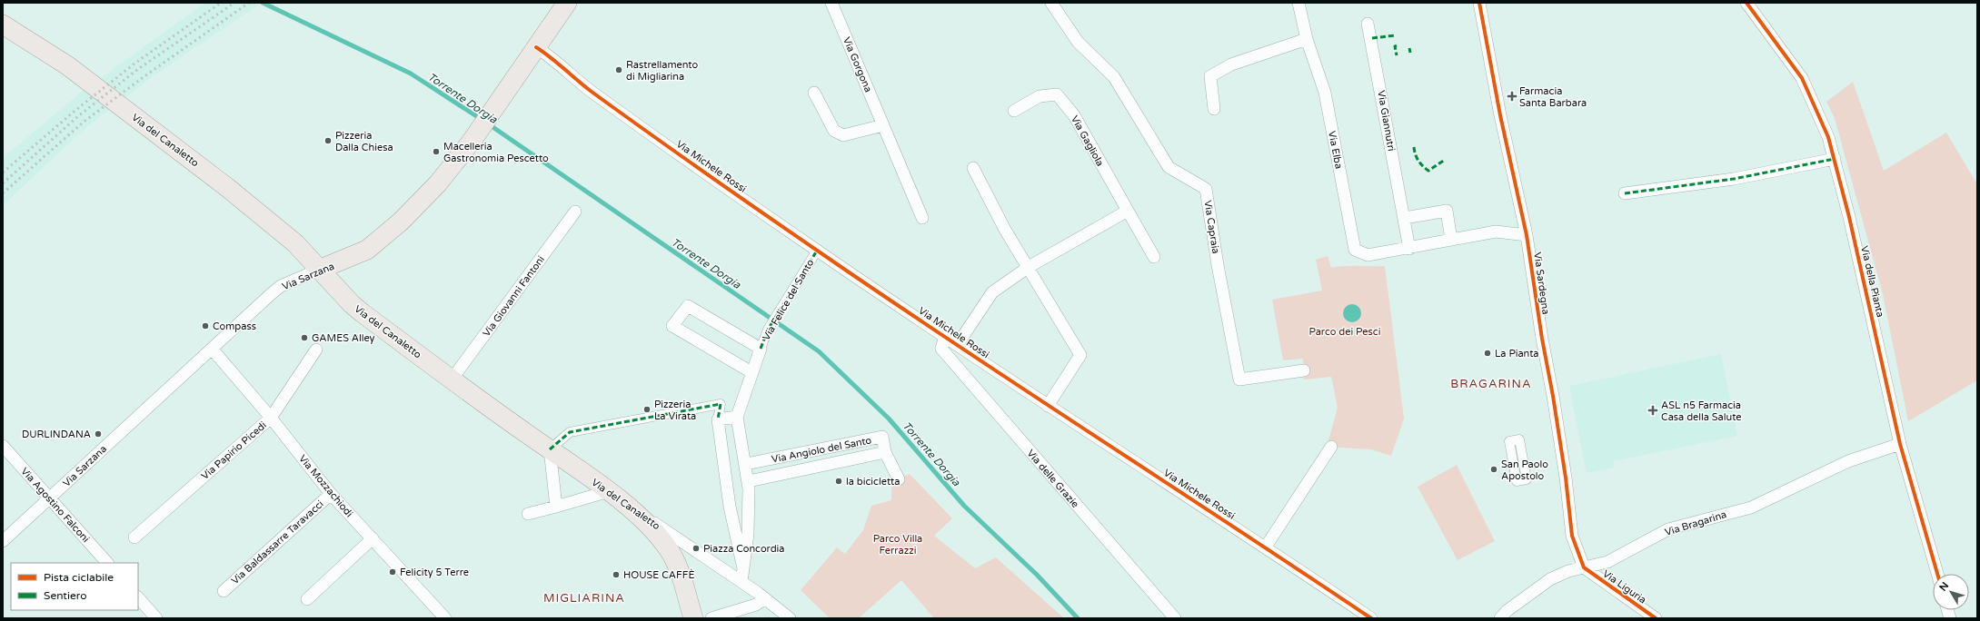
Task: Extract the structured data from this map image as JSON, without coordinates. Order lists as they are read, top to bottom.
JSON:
{
  "streets": {
    "main road": ["Via del Canaletto", "Via Sarzana"],
    "street": [
      "Via Gorgona",
      "Via Giannutri",
      "Via Gagliola",
      "Via Elba",
      "Via Michele Rossi",
      "Via Capraia",
      "Via della Pianta",
      "Via Sardegna",
      "Via Giovanni Fantoni",
      "Via Felice del Santo",
      "Via Angiolo del Santo",
      "Via Papirio Picedi",
      "Via delle Grazie",
      "Via Mozzachiodi",
      "Via Agostino Falconi",
      "Via Bragarina",
      "Via Baldassarre Taravacci",
      "Via Liguria"
    ]
  },
  "crossings": [
    ["Via Giannutri", "Via Elba"],
    ["Via del Canaletto", "Via Sarzana"],
    ["Via del Canaletto", "Via Giovanni Fantoni"],
    ["Via Michele Rossi", "Via Sarzana"],
    ["Via Michele Rossi", "Via Felice del Santo"],
    ["Via Michele Rossi", "Via delle Grazie"],
    ["Via Sarzana", "Via Mozzachiodi"],
    ["Via Sarzana", "Via Agostino Falconi"],
    ["Via della Pianta", "Via Bragarina"],
    ["Via Sardegna", "Via Bragarina"],
    ["Via Sardegna", "Via Liguria"],
    ["Via Papirio Picedi", "Via Mozzachiodi"],
    ["Via Mozzachiodi", "Via Baldassarre Taravacci"],
    ["Via Bragarina", "Via Liguria"]
  ],
  "districts": ["BRAGARINA", "MIGLIARINA"],
  "water": ["Torrente Dorgia"],
  "parks": ["Parco dei Pesci", "Parco Villa Ferrazzi"],
  "places": {
    "other": [
      "Rastrellamento di Migliarina",
      "Pizzeria Dalla Chiesa",
      "Macelleria Gastronomia Pescetto",
      "Compass",
      "GAMES Alley",
      "La Pianta",
      "Pizzeria La Virata",
      "DURLINDANA",
      "San Paolo Apostolo",
      "la bicicletta",
      "Piazza Concordia",
      "Felicity 5 Terre",
      "HOUSE CAFFÈ"
    ],
    "health": ["Farmacia Santa Barbara", "ASL n5 Farmacia Casa della Salute"]
  },
  "legend": ["Pista ciclabile", "Sentiero"],
  "north": "top left"
}
